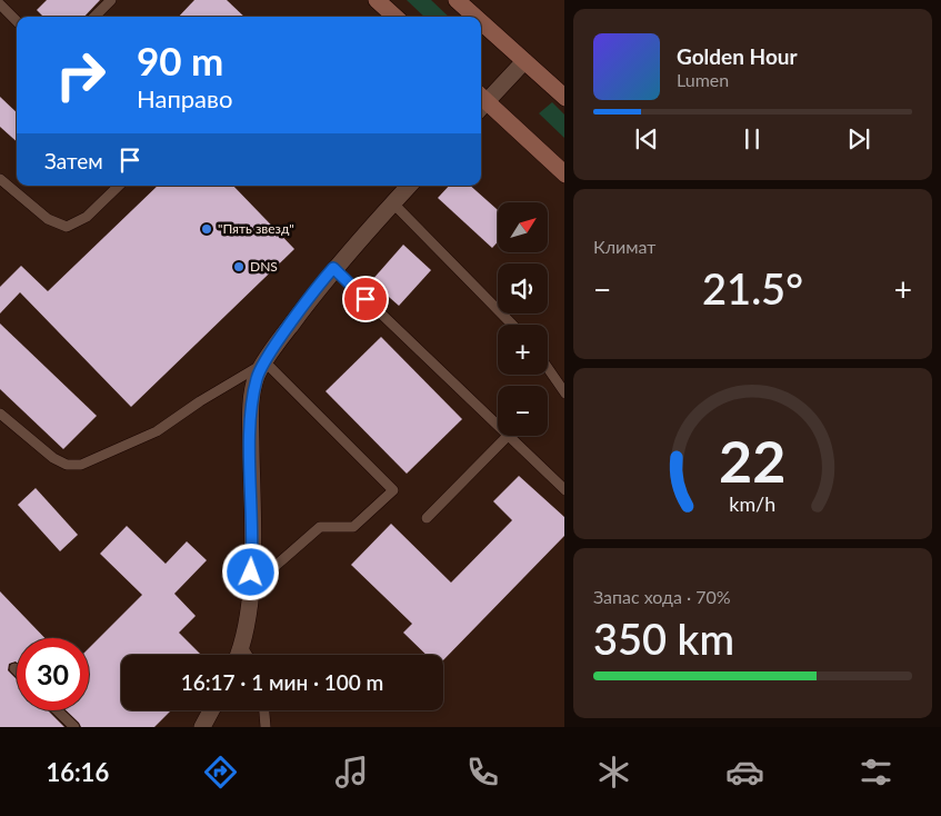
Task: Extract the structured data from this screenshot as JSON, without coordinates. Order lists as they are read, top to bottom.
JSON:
{
  "places": ["\"Пять звезд\"", "DNS"],
  "north": "top right",
  "page": {
    "turn": ["90 m", "Направо"],
    "song": ["Golden Hour", "Lumen"],
    "then": "Затем",
    "tile": [
      "Климат",
      ["Запас хода · 70%", "350 km"]
    ],
    "map_buttons": ["+", "−"],
    "heat": ["−", "21.5°", "+"],
    "limit": "30",
    "trip": "16:17 · 1 мин · 100 m",
    "tabs": "16:16",
    "gauge": ["22", "km/h"]
  }
}
